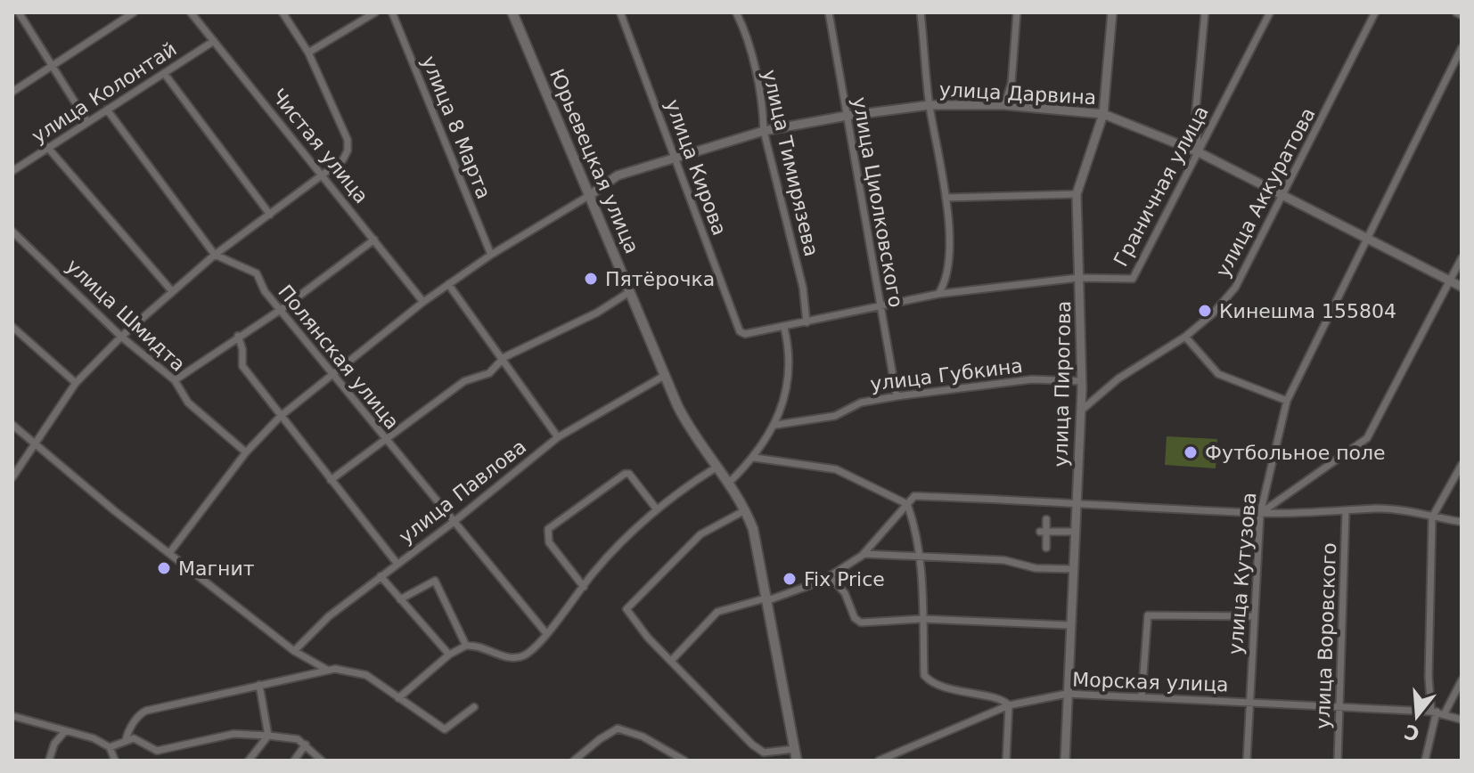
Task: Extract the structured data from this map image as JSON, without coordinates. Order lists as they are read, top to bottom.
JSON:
{
  "streets": {
    "main road": ["Юрьевецкая улица"],
    "street": [
      "улица Колонтай",
      "улица Дарвина",
      "улица 8 Марта",
      "Чистая улица",
      "улица Тимирязева",
      "улица Кирова",
      "Граничная улица",
      "улица Аккуратова",
      "улица Циолковского",
      "улица Шмидта",
      "Полянская улица",
      "улица Губкина",
      "улица Пирогова",
      "улица Павлова",
      "улица Кутузова",
      "улица Воровского",
      "Морская улица"
    ]
  },
  "crossings": [
    ["улица Колонтай", "Чистая улица"],
    ["улица Колонтай", "Полянская улица"],
    ["улица Дарвина", "Юрьевецкая улица"],
    ["улица Дарвина", "улица Тимирязева"],
    ["улица Дарвина", "улица Кирова"],
    ["улица Дарвина", "Граничная улица"],
    ["улица Дарвина", "улица Аккуратова"],
    ["улица Дарвина", "улица Циолковского"],
    ["улица Дарвина", "улица Пирогова"],
    ["улица Дарвина", "улица Кутузова"],
    ["Юрьевецкая улица", "улица Павлова"],
    ["Граничная улица", "улица Пирогова"],
    ["улица Аккуратова", "улица Пирогова"],
    ["улица Циолковского", "улица Губкина"],
    ["Полянская улица", "улица Павлова"],
    ["улица Губкина", "улица Пирогова"],
    ["улица Пирогова", "Морская улица"],
    ["улица Кутузова", "Морская улица"],
    ["улица Воровского", "Морская улица"]
  ],
  "places": [
    "Пятёрочка",
    "Кинешма 155804",
    "Футбольное поле",
    "Магнит",
    "Fix Price"
  ],
  "north": "bottom"
}
